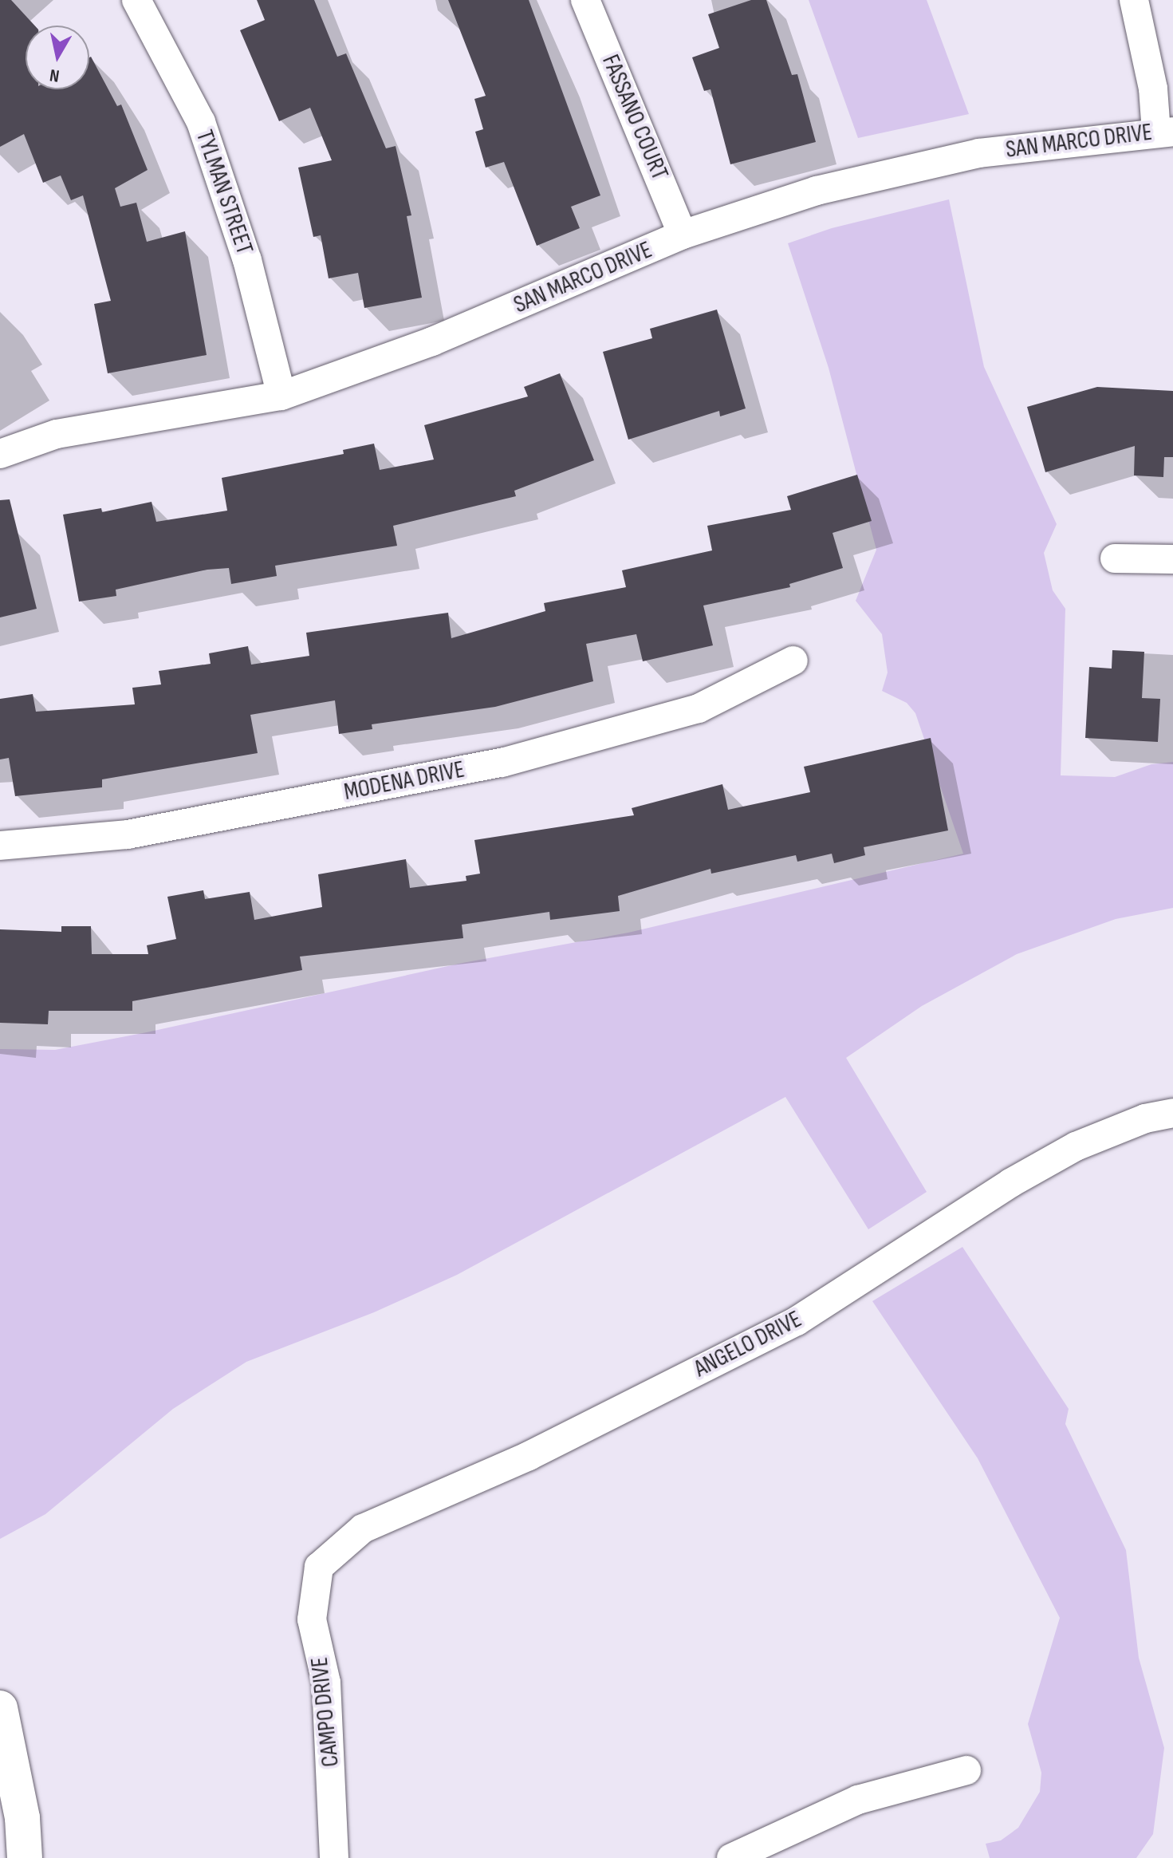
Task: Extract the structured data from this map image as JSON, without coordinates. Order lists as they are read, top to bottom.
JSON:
{
  "streets": {
    "street": [
      "FASSANO COURT",
      "SAN MARCO DRIVE",
      "TYLMAN STREET",
      "MODENA DRIVE",
      "ANGELO DRIVE",
      "CAMPO DRIVE"
    ]
  },
  "crossings": [
    ["FASSANO COURT", "SAN MARCO DRIVE"],
    ["SAN MARCO DRIVE", "TYLMAN STREET"],
    ["ANGELO DRIVE", "CAMPO DRIVE"]
  ],
  "north": "bottom"
}
